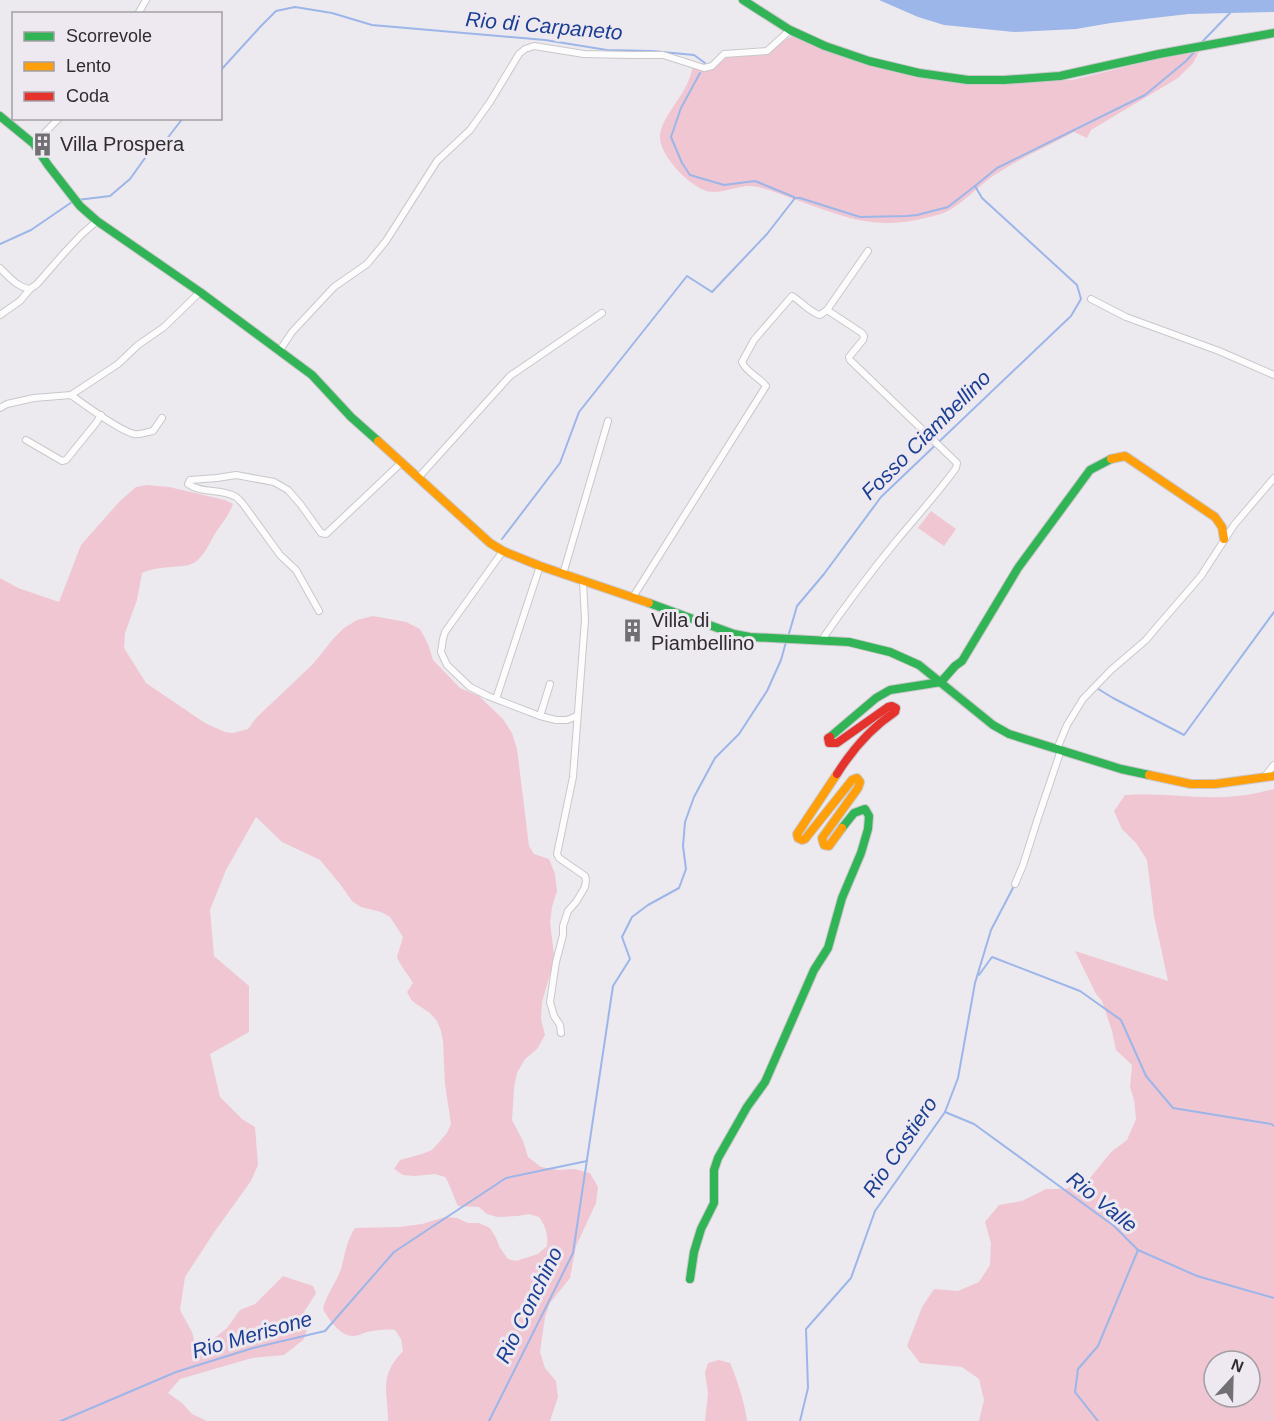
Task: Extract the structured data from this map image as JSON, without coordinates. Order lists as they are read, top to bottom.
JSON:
{
  "water": [
    "Rio di Carpaneto",
    "Fosso Ciambellino",
    "Rio Costiero",
    "Rio Valle",
    "Rio Conchino",
    "Rio Merisone"
  ],
  "places": {
    "building": ["Villa Prospera", "Villa di Piambellino"]
  },
  "legend": ["Scorrevole", "Lento", "Coda"],
  "north": "top"
}
